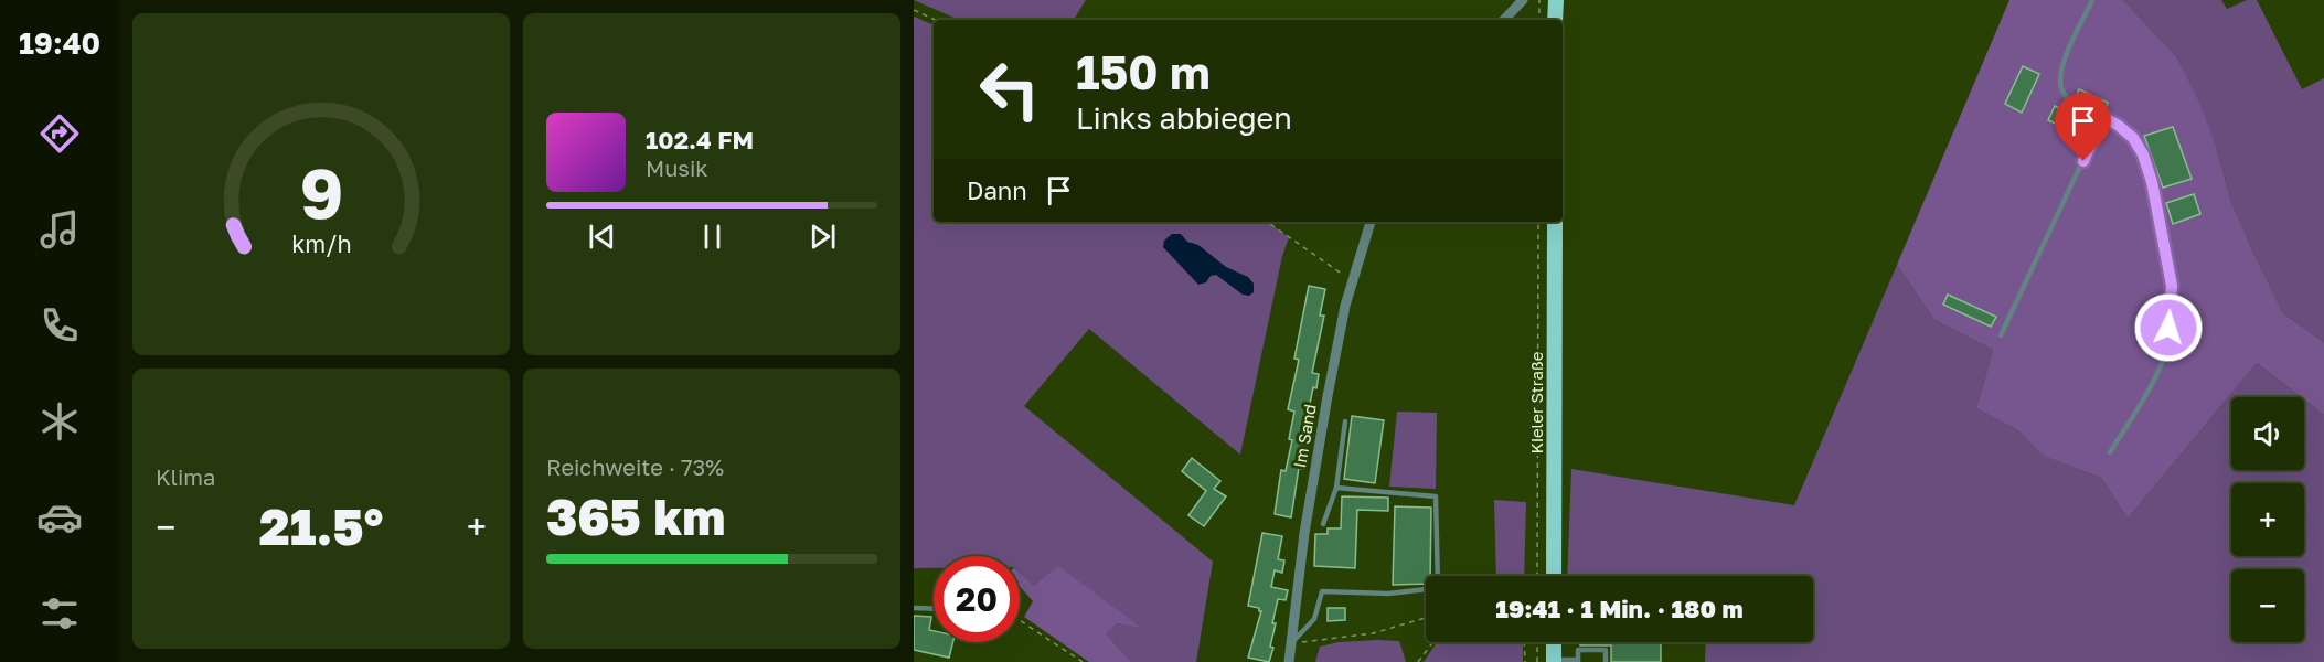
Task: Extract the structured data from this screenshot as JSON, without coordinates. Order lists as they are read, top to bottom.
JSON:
{
  "streets": {
    "main road": ["Kieler Straße"],
    "street": ["Im Sand"]
  },
  "page": {
    "tabs": "19:40",
    "turn": ["150 m", "Links abbiegen"],
    "song": ["102.4 FM", "Musik"],
    "then": "Dann",
    "tile": [
      "Klima",
      ["Reichweite · 73%", "365 km"]
    ],
    "map_buttons": ["+", "−"],
    "heat": ["−", "21.5°", "+"],
    "limit": "20",
    "trip": "19:41 · 1 Min. · 180 m",
    "gauge": ["9", "km/h"]
  }
}
